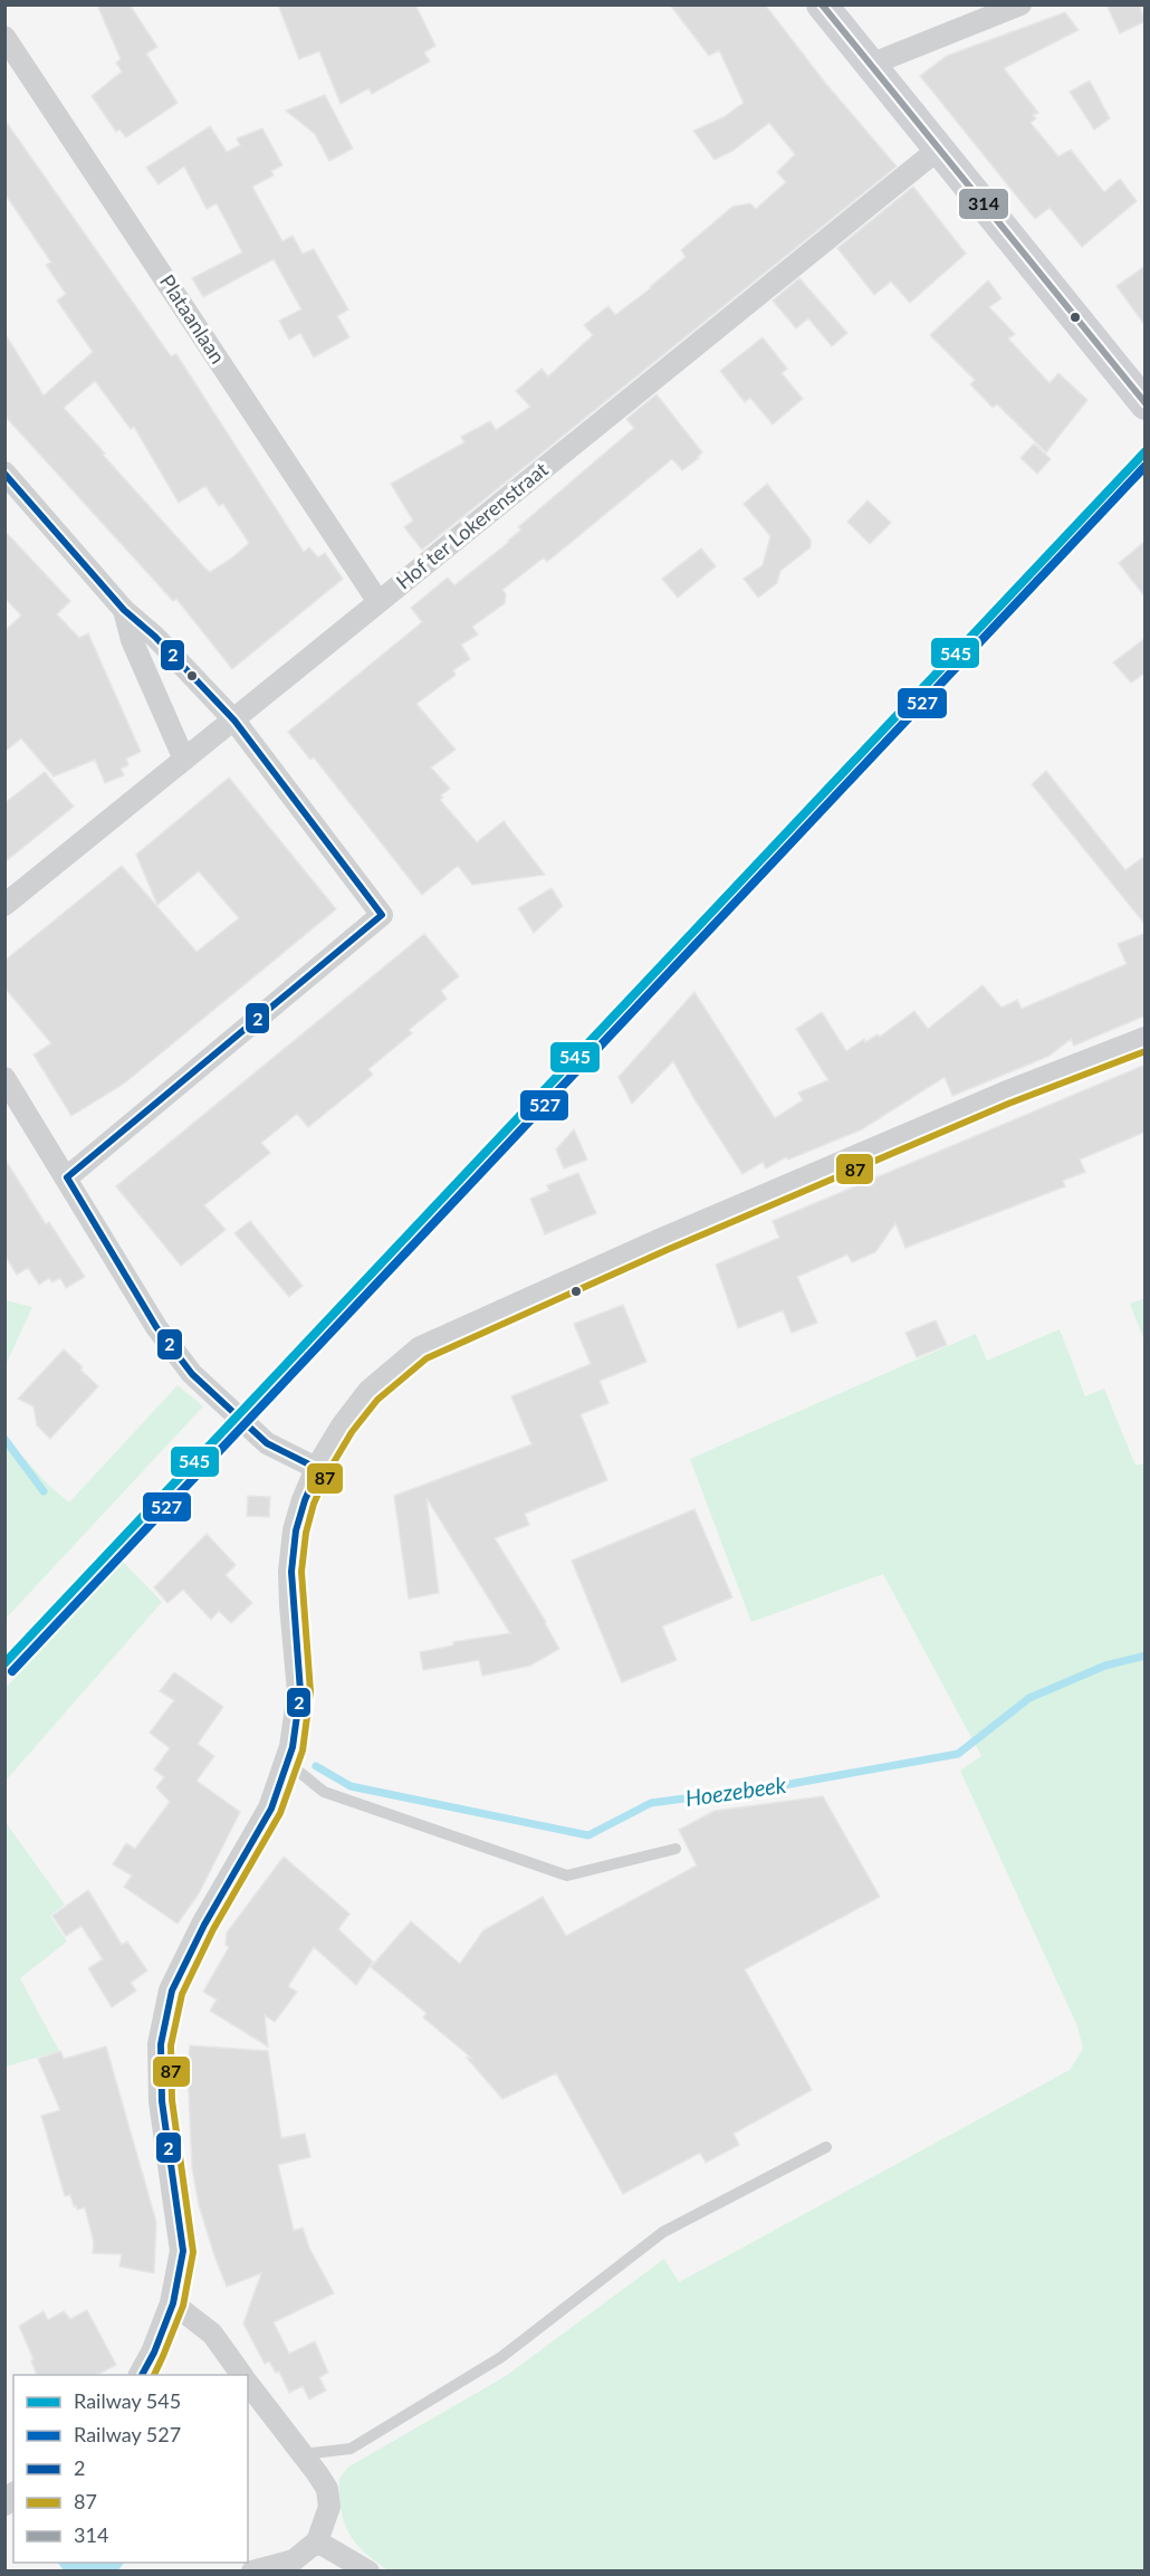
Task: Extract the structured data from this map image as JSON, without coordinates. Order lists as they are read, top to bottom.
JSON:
{
  "streets": {
    "street": ["Plataanlaan", "Hof ter Lokerenstraat"]
  },
  "crossings": [
    ["Plataanlaan", "Hof ter Lokerenstraat"]
  ],
  "water": ["Hoezebeek"],
  "lines": [
    "transit line 314",
    "rail line 545",
    "rail line 527",
    "transit line 2",
    "transit line 87"
  ],
  "legend": [
    "Railway 545",
    "Railway 527",
    "2",
    "87",
    "314"
  ]
}
